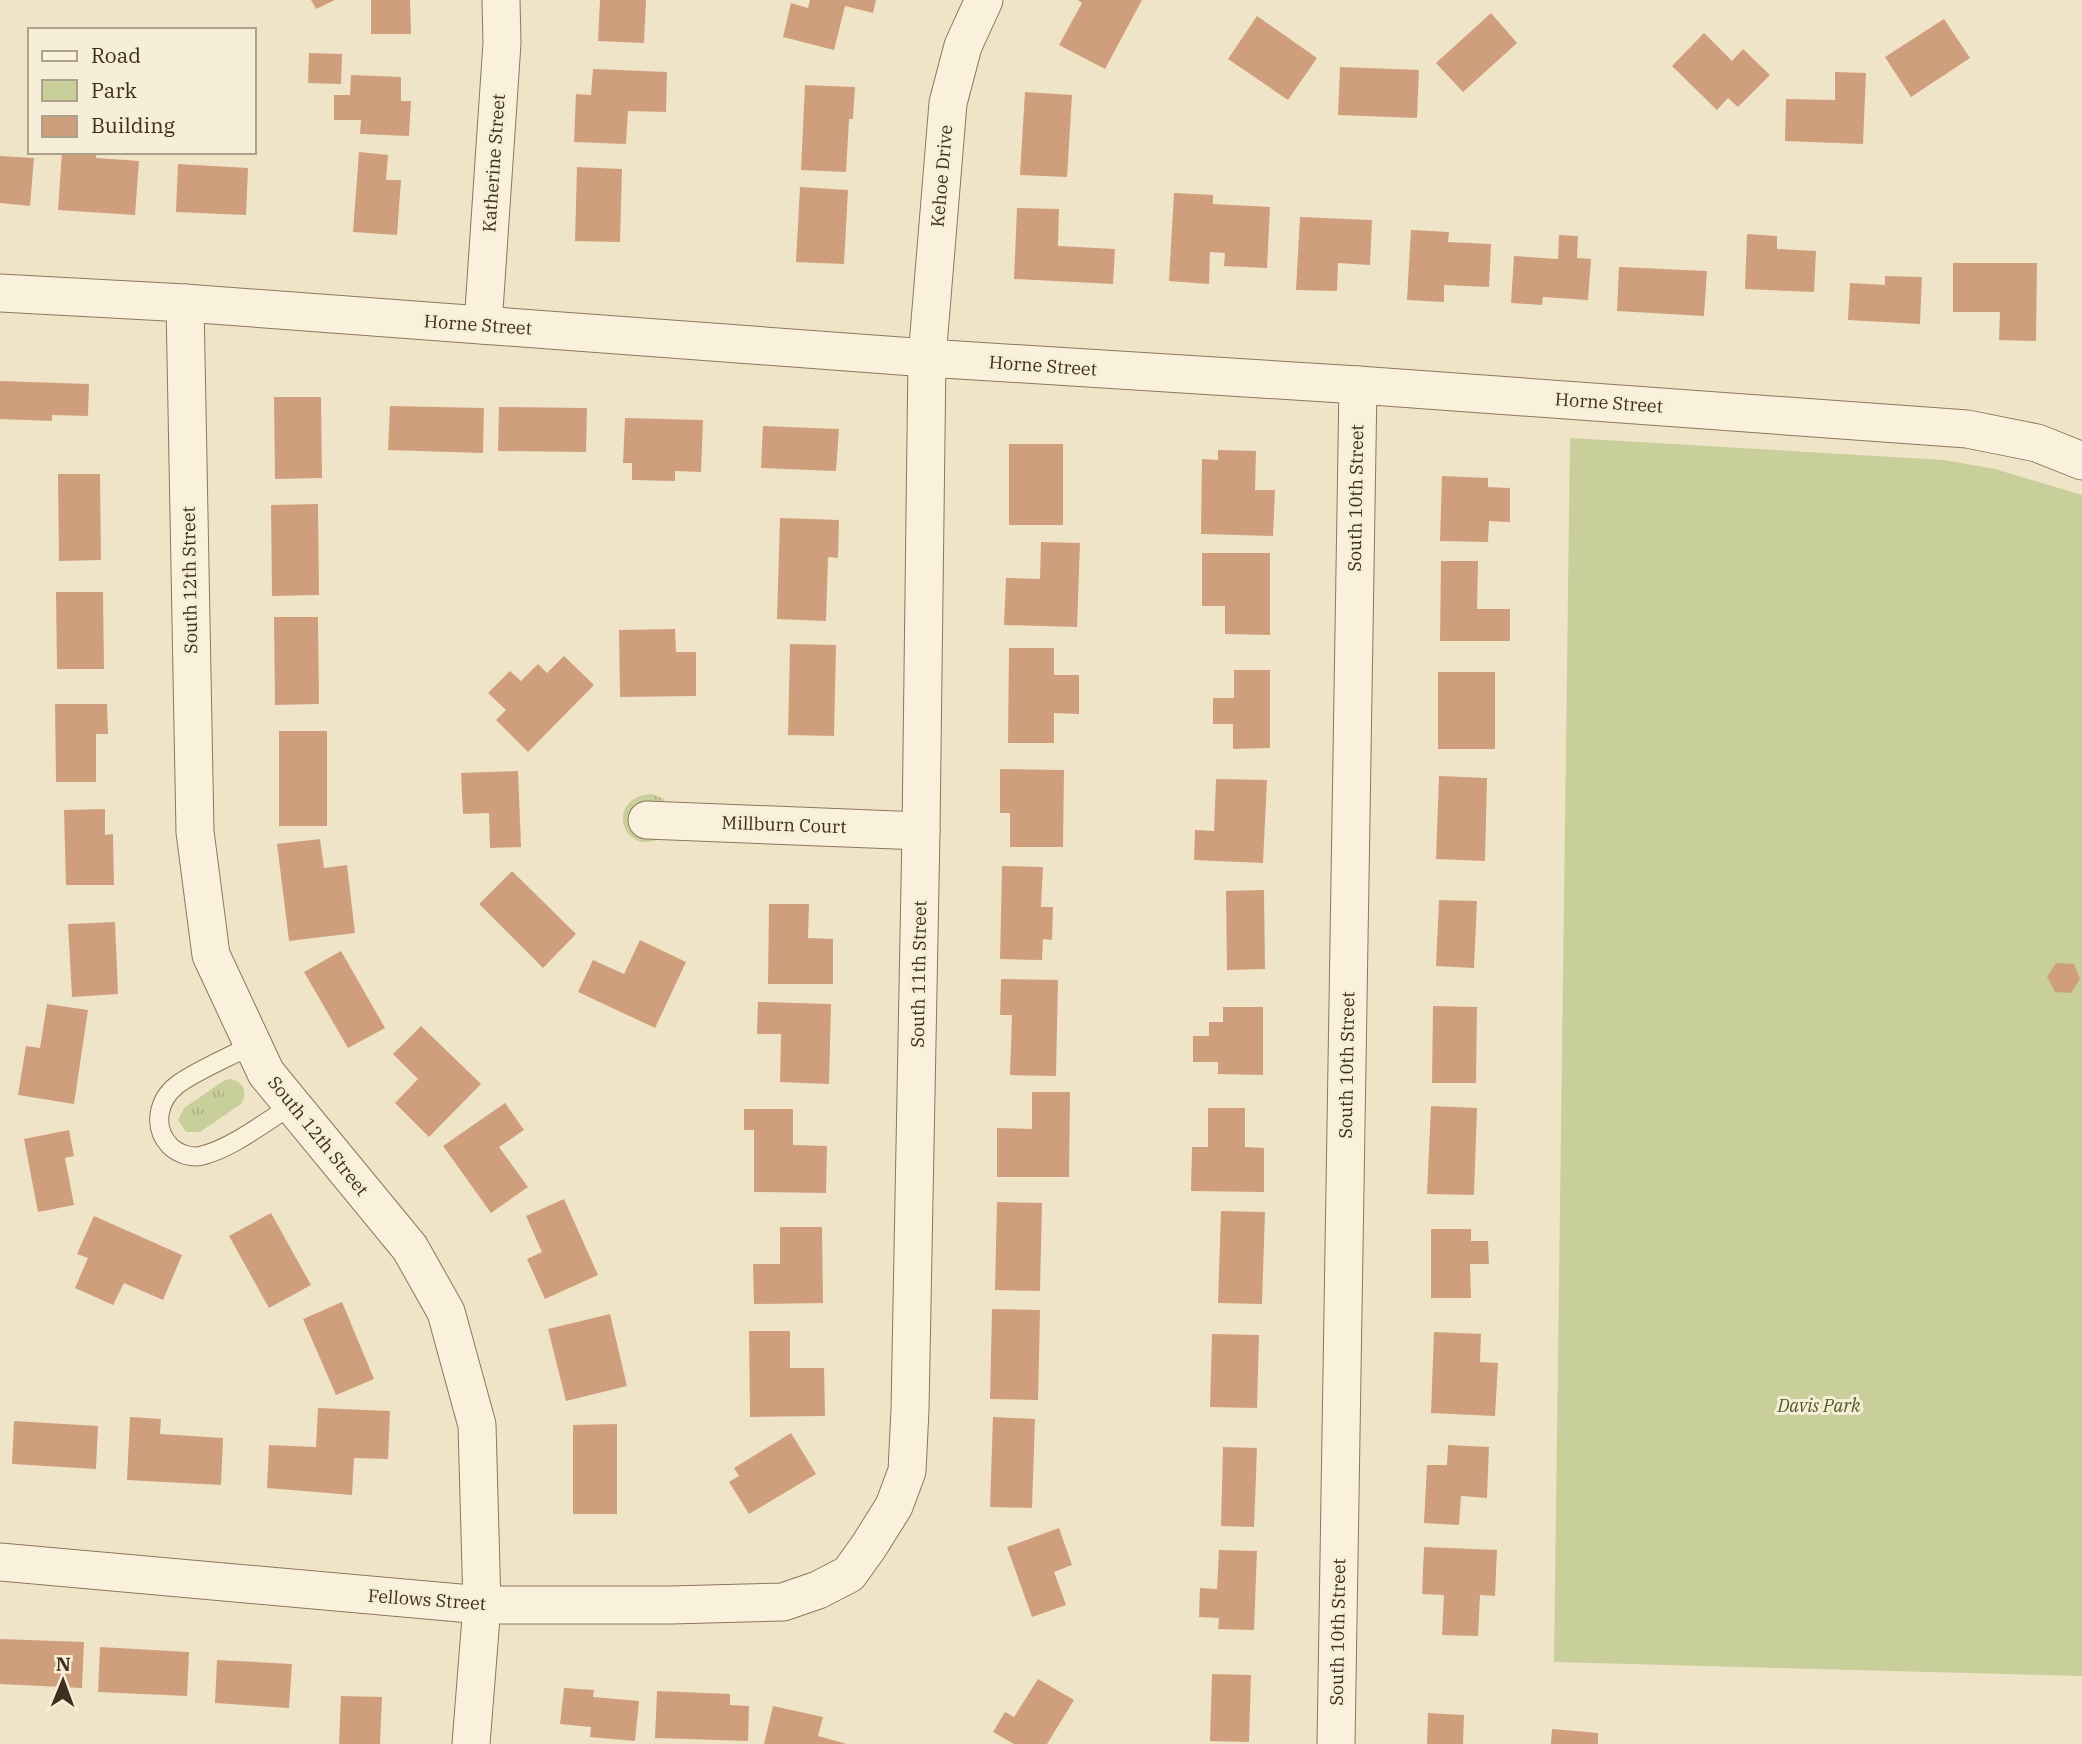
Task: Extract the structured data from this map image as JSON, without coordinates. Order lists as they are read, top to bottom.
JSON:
{
  "streets": {
    "street": [
      "Katherine Street",
      "Kehoe Drive",
      "Horne Street",
      "South 10th Street",
      "South 12th Street",
      "Millburn Court",
      "South 11th Street",
      "Fellows Street"
    ]
  },
  "crossings": [
    ["Katherine Street", "Horne Street"],
    ["Kehoe Drive", "Horne Street"],
    ["Kehoe Drive", "South 11th Street"],
    ["Horne Street", "South 10th Street"],
    ["Horne Street", "South 12th Street"],
    ["Horne Street", "South 11th Street"],
    ["South 12th Street", "Fellows Street"],
    ["Millburn Court", "South 11th Street"],
    ["South 11th Street", "Fellows Street"]
  ],
  "parks": ["Davis Park"],
  "legend": ["Road", "Park", "Building"],
  "north": "top"
}
